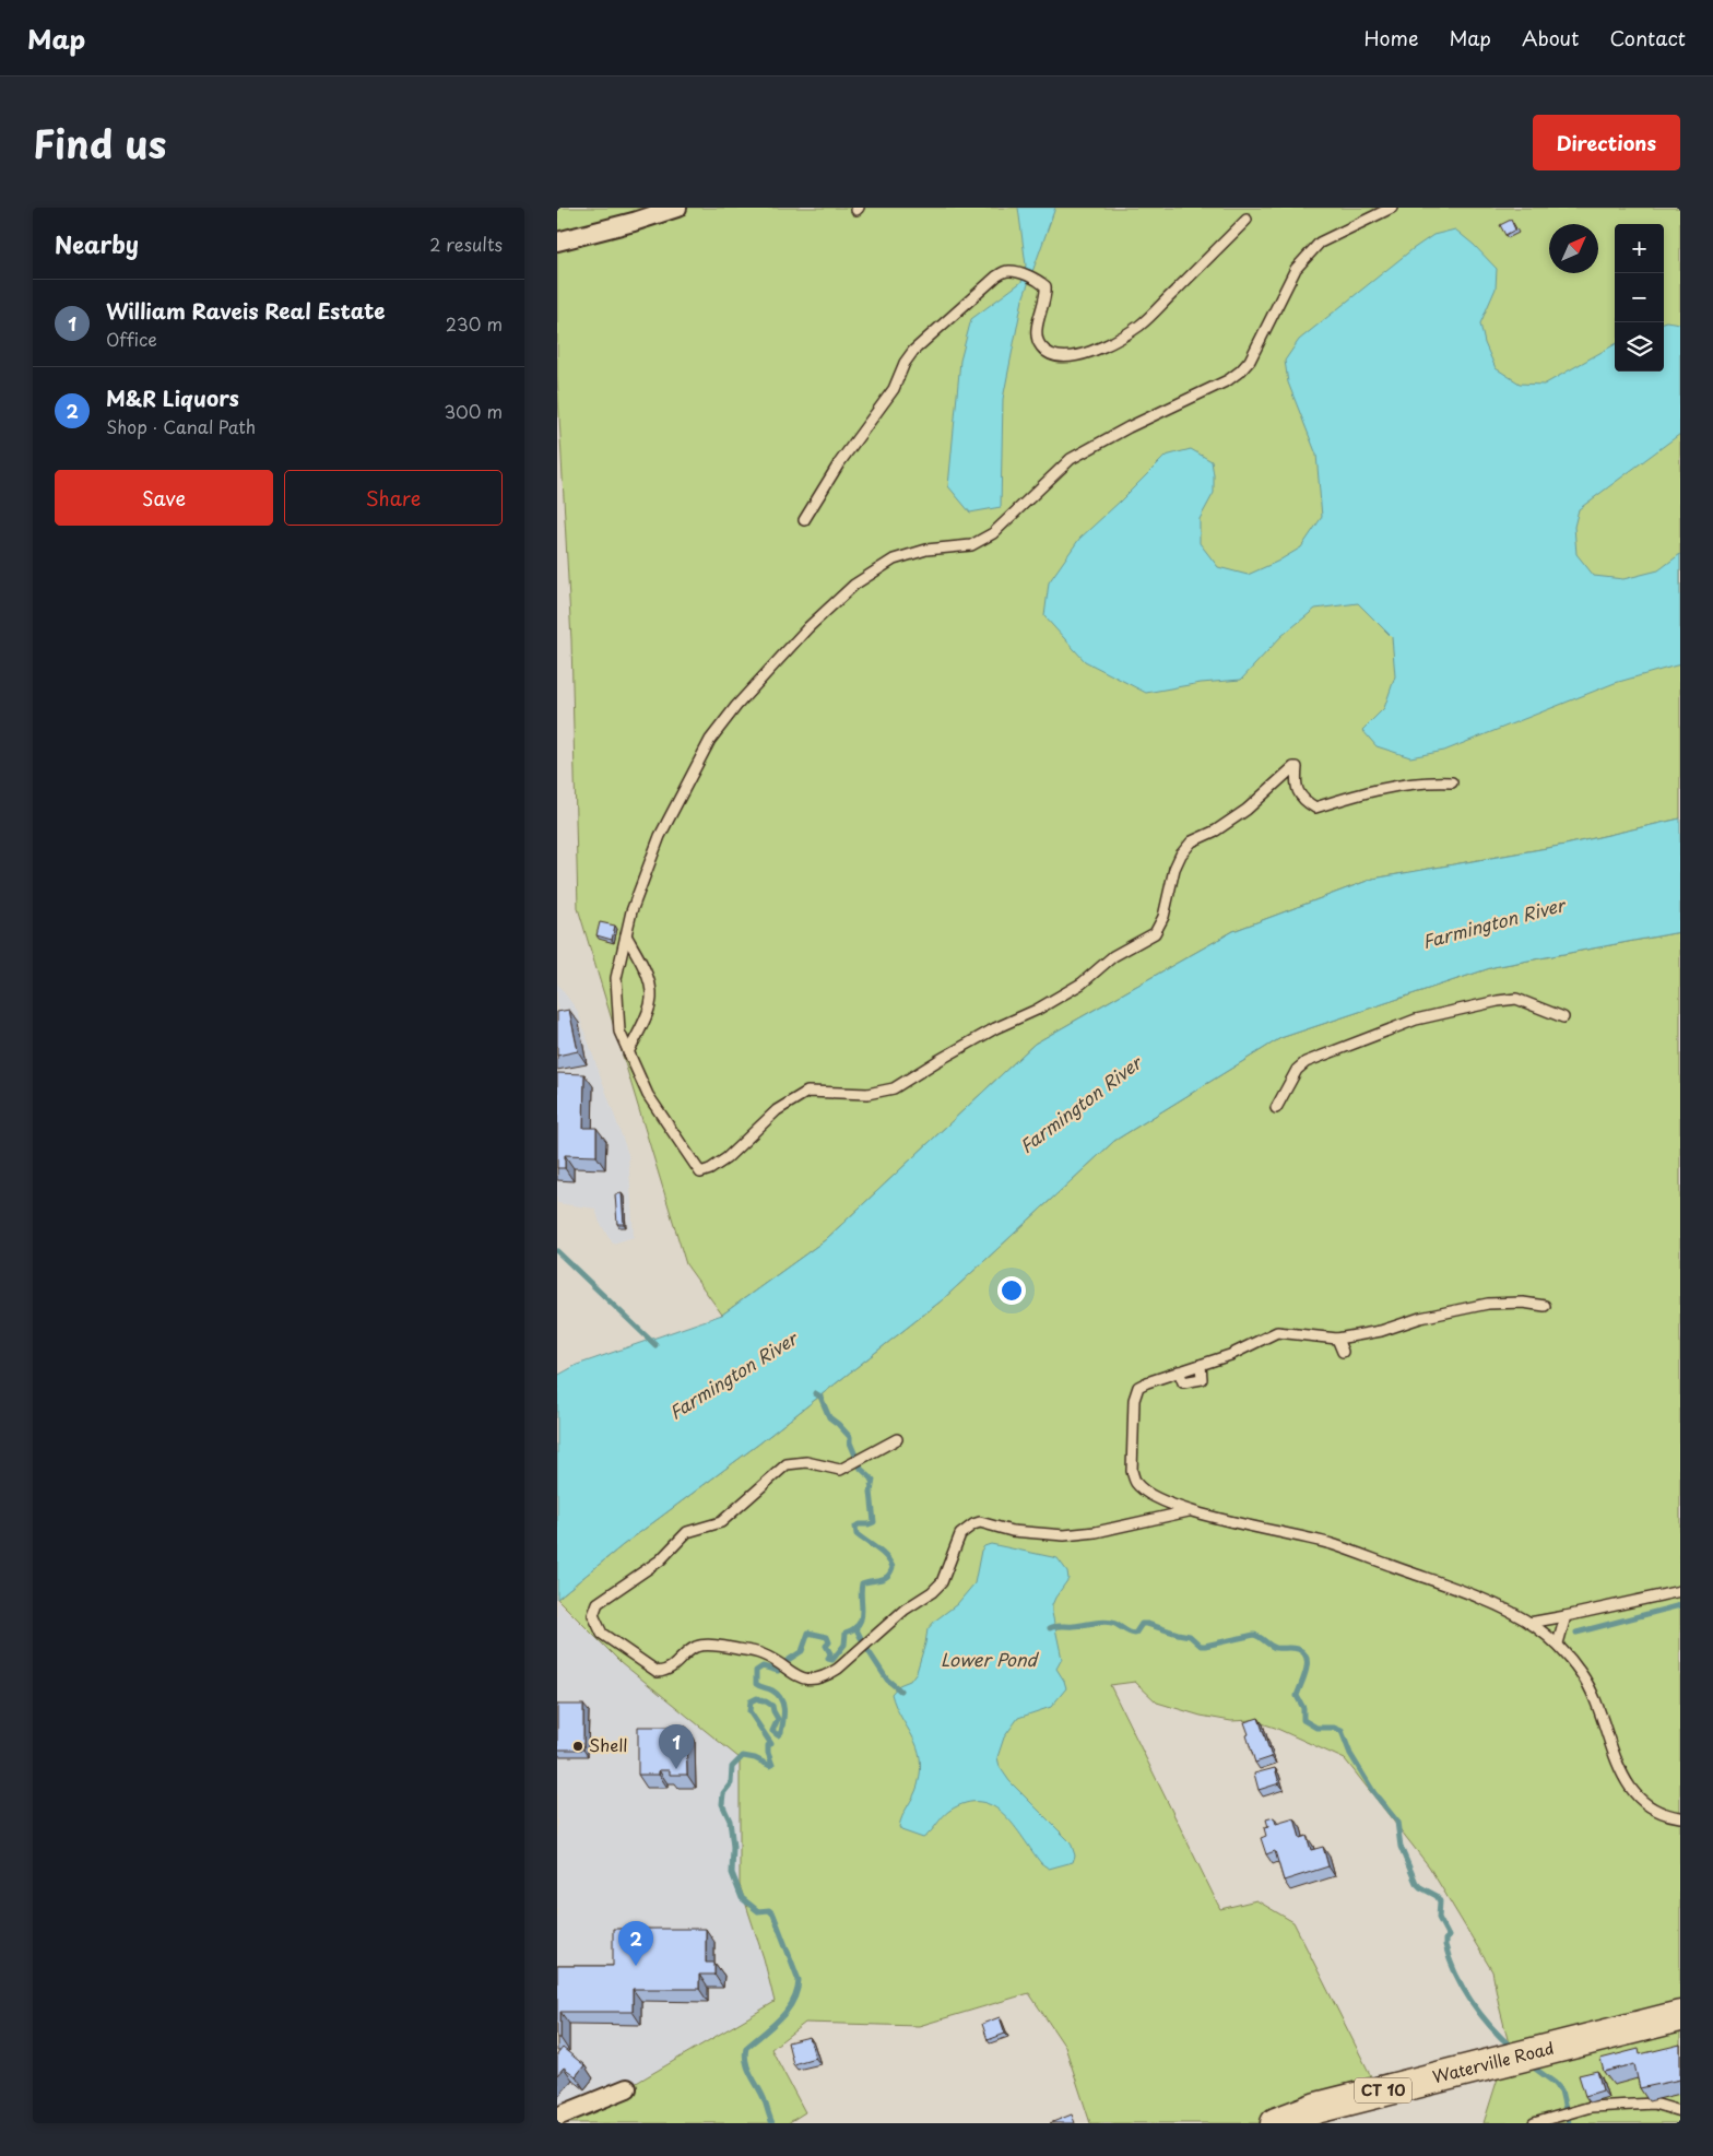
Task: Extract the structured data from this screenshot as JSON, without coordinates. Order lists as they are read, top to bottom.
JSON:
{
  "streets": {
    "highway": ["Waterville Road", "CT 10"]
  },
  "water": ["Farmington River", "Lower Pond"],
  "places": ["Shell"],
  "north": "top right",
  "page": {
    "header": "Map",
    "nav": [
      "Home",
      "Map",
      "About",
      "Contact"
    ],
    "title": "Find us",
    "buttons": [
      "Directions",
      ["Save", "Share"]
    ],
    "heading": ["Nearby", "2 results"],
    "map_buttons": ["+", "−"],
    "list": [
      {
        "mark": "1",
        "name": "William Raveis Real Estate",
        "note": "Office",
        "value": "230 m"
      },
      {
        "mark": "2",
        "name": "M&R Liquors",
        "note": "Shop · Canal Path",
        "value": "300 m"
      }
    ],
    "pins": ["1", "2"]
  }
}
